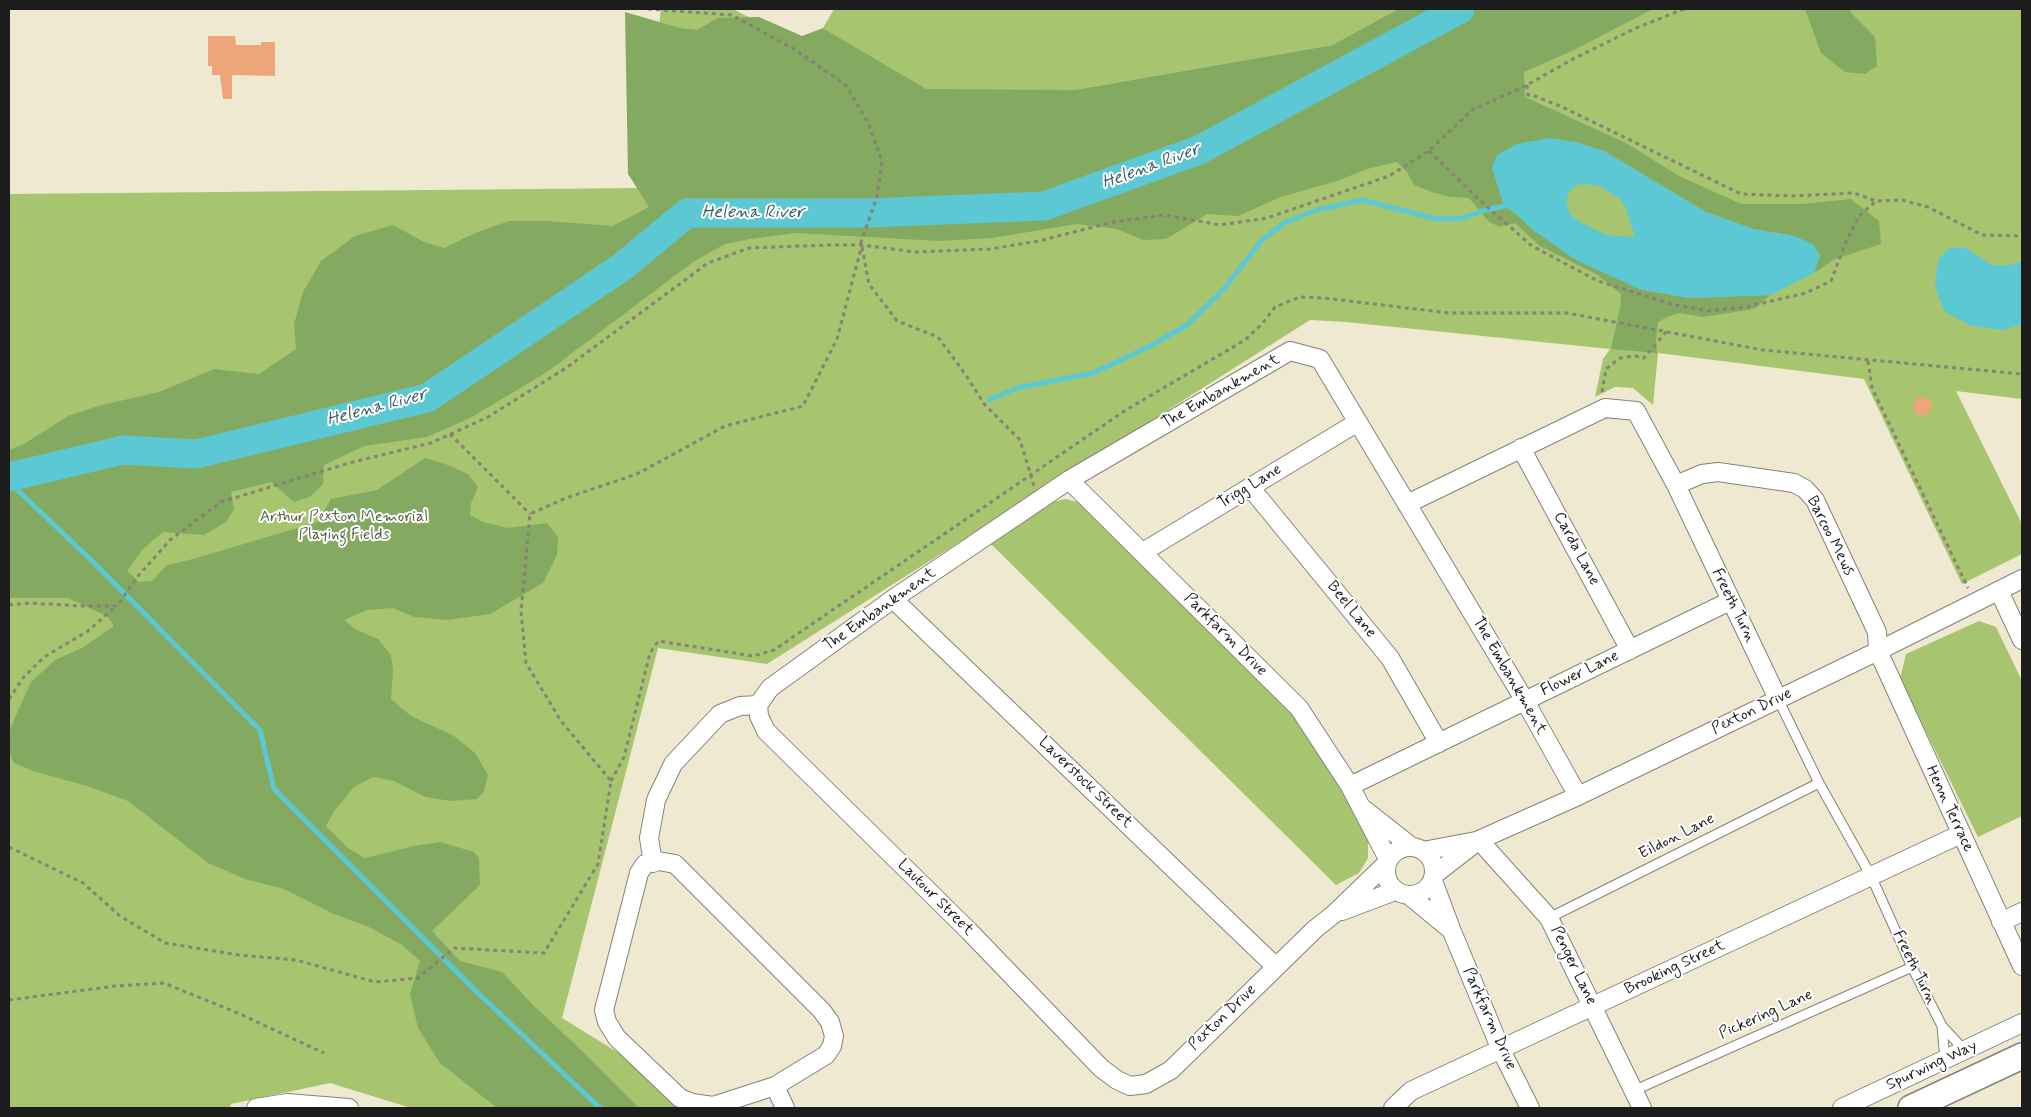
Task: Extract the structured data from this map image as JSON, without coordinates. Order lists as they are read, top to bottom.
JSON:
{
  "streets": {
    "street": [
      "The Embankment",
      "Trigg Lane",
      "Barcoo Mews",
      "Carda Lane",
      "Freeth Turn",
      "Beel Lane",
      "Parkfarm Drive",
      "Flower Lane",
      "Pexton Drive",
      "Laverstock Street",
      "Henn Terrace",
      "Lautour Street",
      "Penger Lane",
      "Brooking Street",
      "Spurwing Way"
    ],
    "lane": ["Eildon Lane", "Pickering Lane"]
  },
  "crossings": [
    ["The Embankment", "Trigg Lane"],
    ["The Embankment", "Parkfarm Drive"],
    ["The Embankment", "Flower Lane"],
    ["The Embankment", "Pexton Drive"],
    ["The Embankment", "Laverstock Street"],
    ["The Embankment", "Lautour Street"],
    ["Trigg Lane", "Beel Lane"],
    ["Trigg Lane", "Parkfarm Drive"],
    ["Barcoo Mews", "Freeth Turn"],
    ["Barcoo Mews", "Pexton Drive"],
    ["Barcoo Mews", "Henn Terrace"],
    ["Carda Lane", "Flower Lane"],
    ["Freeth Turn", "Flower Lane"],
    ["Freeth Turn", "Pexton Drive"],
    ["Freeth Turn", "Eildon Lane"],
    ["Freeth Turn", "Brooking Street"],
    ["Freeth Turn", "Pickering Lane"],
    ["Freeth Turn", "Spurwing Way"],
    ["Beel Lane", "Flower Lane"],
    ["Parkfarm Drive", "Flower Lane"],
    ["Parkfarm Drive", "Pexton Drive"],
    ["Parkfarm Drive", "Brooking Street"],
    ["Pexton Drive", "Laverstock Street"],
    ["Pexton Drive", "Henn Terrace"],
    ["Pexton Drive", "Lautour Street"],
    ["Pexton Drive", "Penger Lane"],
    ["Henn Terrace", "Brooking Street"],
    ["Eildon Lane", "Penger Lane"],
    ["Penger Lane", "Brooking Street"],
    ["Penger Lane", "Pickering Lane"]
  ],
  "water": ["Helena River"],
  "parks": ["Arthur Pexton Memorial Playing Fields"]
}
